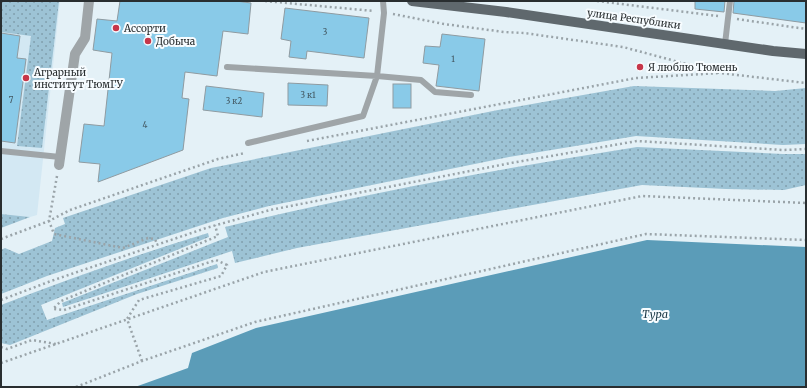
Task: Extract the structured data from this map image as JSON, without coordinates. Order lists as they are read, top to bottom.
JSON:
{
  "streets": {
    "main road": ["улица Республики"]
  },
  "water": ["Тура"],
  "places": [
    "Ассорти",
    "Добыча",
    "Я люблю Тюмень",
    "Аграрный институт ТюмГУ"
  ],
  "house_numbers": [
    "3",
    "1",
    "3 к1",
    "7",
    "3 к2",
    "4"
  ]
}
